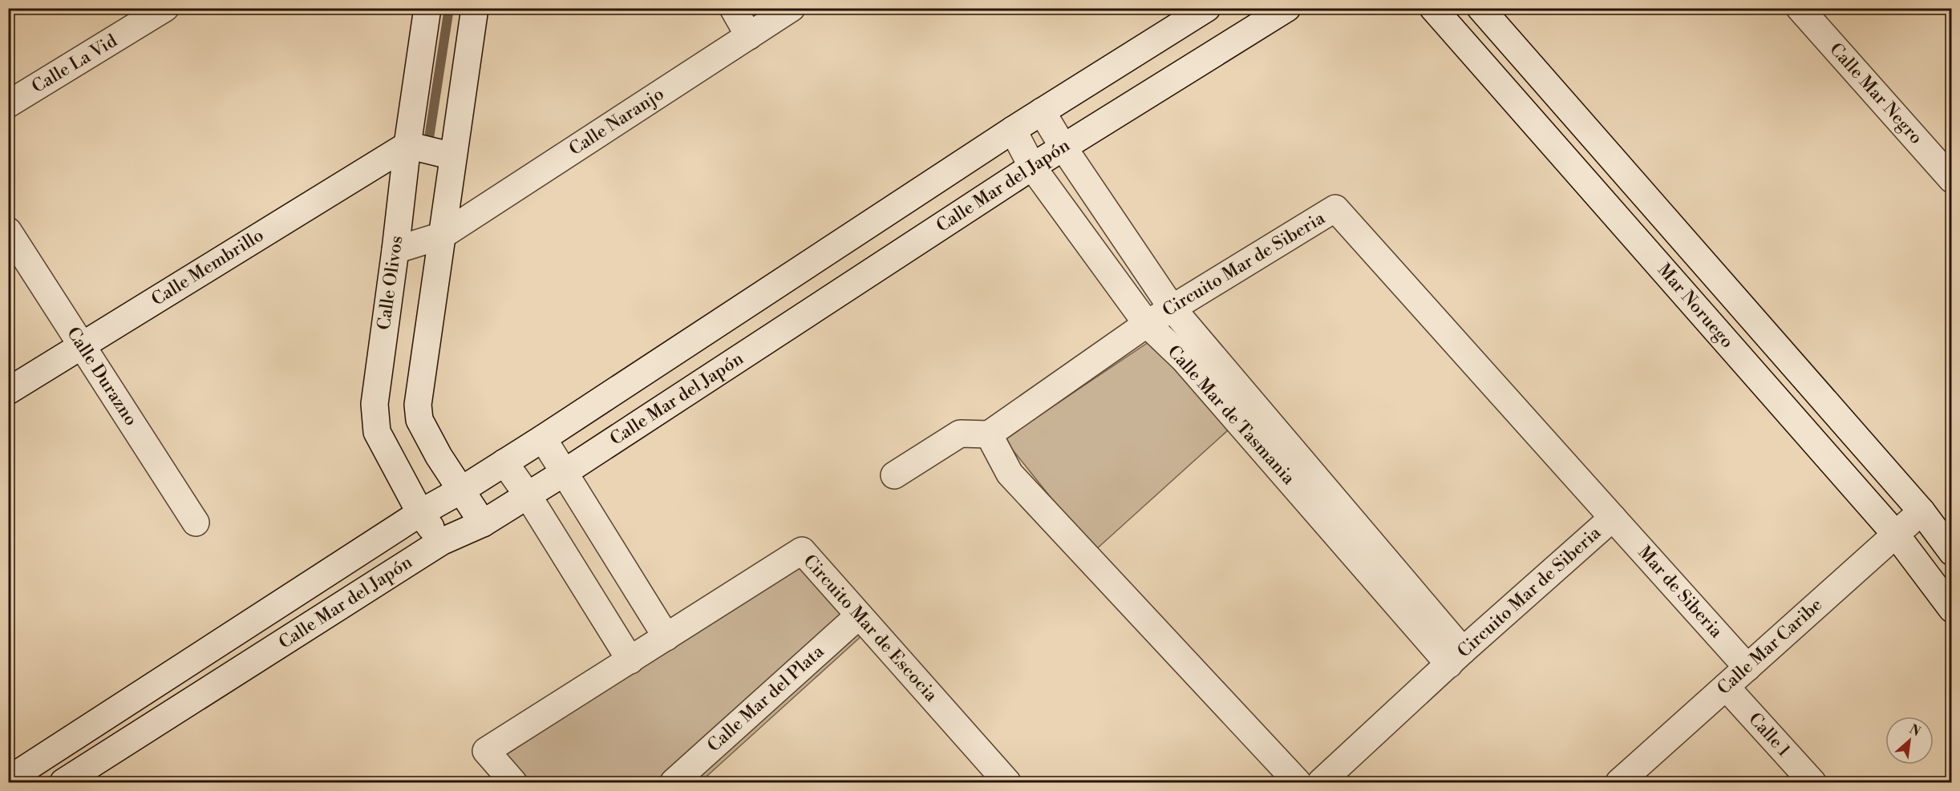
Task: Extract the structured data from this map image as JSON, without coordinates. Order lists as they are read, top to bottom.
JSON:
{
  "streets": {
    "street": [
      "Calle La Vid",
      "Calle Mar Negro",
      "Calle Naranjo",
      "Calle Mar del Japón",
      "Circuito Mar de Siberia",
      "Calle Membrillo",
      "Calle Olivos",
      "Mar Noruego",
      "Calle Durazno",
      "Calle Mar de Tasmania",
      "Mar de Siberia",
      "Circuito Mar de Escocia",
      "Calle Mar Caribe",
      "Calle Mar del Plata",
      "Calle 1"
    ]
  },
  "crossings": [
    ["Calle Naranjo", "Calle Olivos"],
    ["Calle Mar del Japón", "Calle Olivos"],
    ["Calle Mar del Japón", "Calle Mar de Tasmania"],
    ["Circuito Mar de Siberia", "Calle Mar de Tasmania"],
    ["Circuito Mar de Siberia", "Mar de Siberia"],
    ["Calle Membrillo", "Calle Olivos"],
    ["Calle Membrillo", "Calle Durazno"],
    ["Mar Noruego", "Calle Mar Caribe"],
    ["Mar de Siberia", "Calle Mar Caribe"],
    ["Circuito Mar de Escocia", "Calle Mar del Plata"],
    ["Calle Mar Caribe", "Calle 1"]
  ],
  "north": "top right"
}
